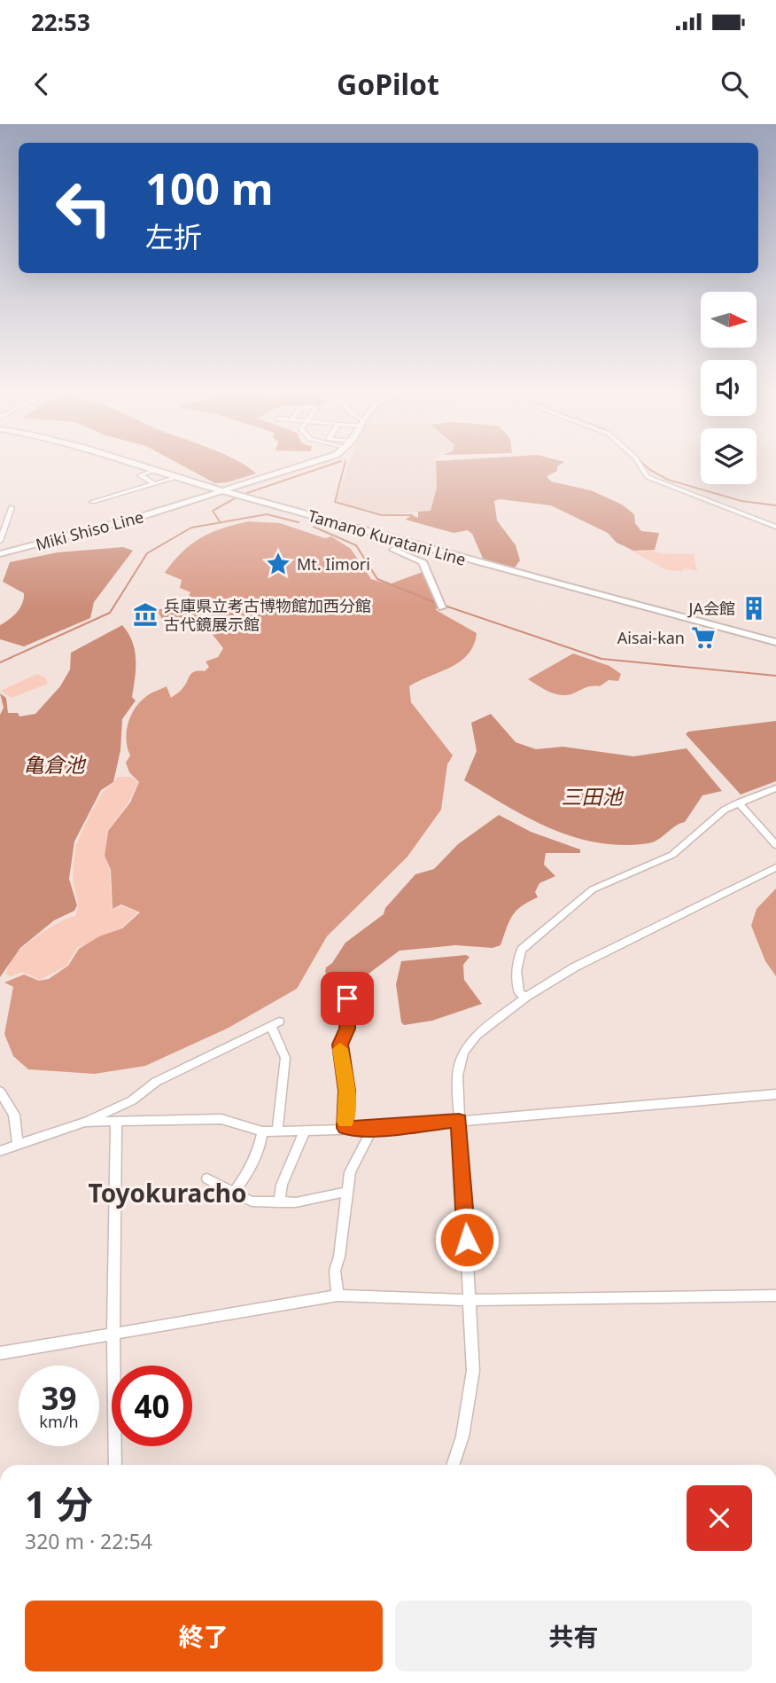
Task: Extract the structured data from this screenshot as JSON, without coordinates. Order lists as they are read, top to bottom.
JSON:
{
  "streets": {
    "main road": ["Miki Shiso Line", "Tamano Kuratani Line"]
  },
  "crossings": [
    ["Miki Shiso Line", "Tamano Kuratani Line"]
  ],
  "districts": ["Toyokuracho"],
  "water": ["亀倉池", "三田池"],
  "places": {
    "place": ["Mt. Iimori"],
    "building": ["JA会館"],
    "museum": ["兵庫県立考古博物館加西分館 古代鏡展示館"],
    "supermarket": ["Aisai-kan"]
  },
  "north": "right",
  "page": {
    "status": "22:53",
    "header": "GoPilot",
    "turn": ["100 m", "左折"],
    "speed": "39 km/h",
    "limit": "40",
    "heading": ["1 分", "320 m · 22:54"],
    "buttons": ["終了", "共有"]
  }
}
